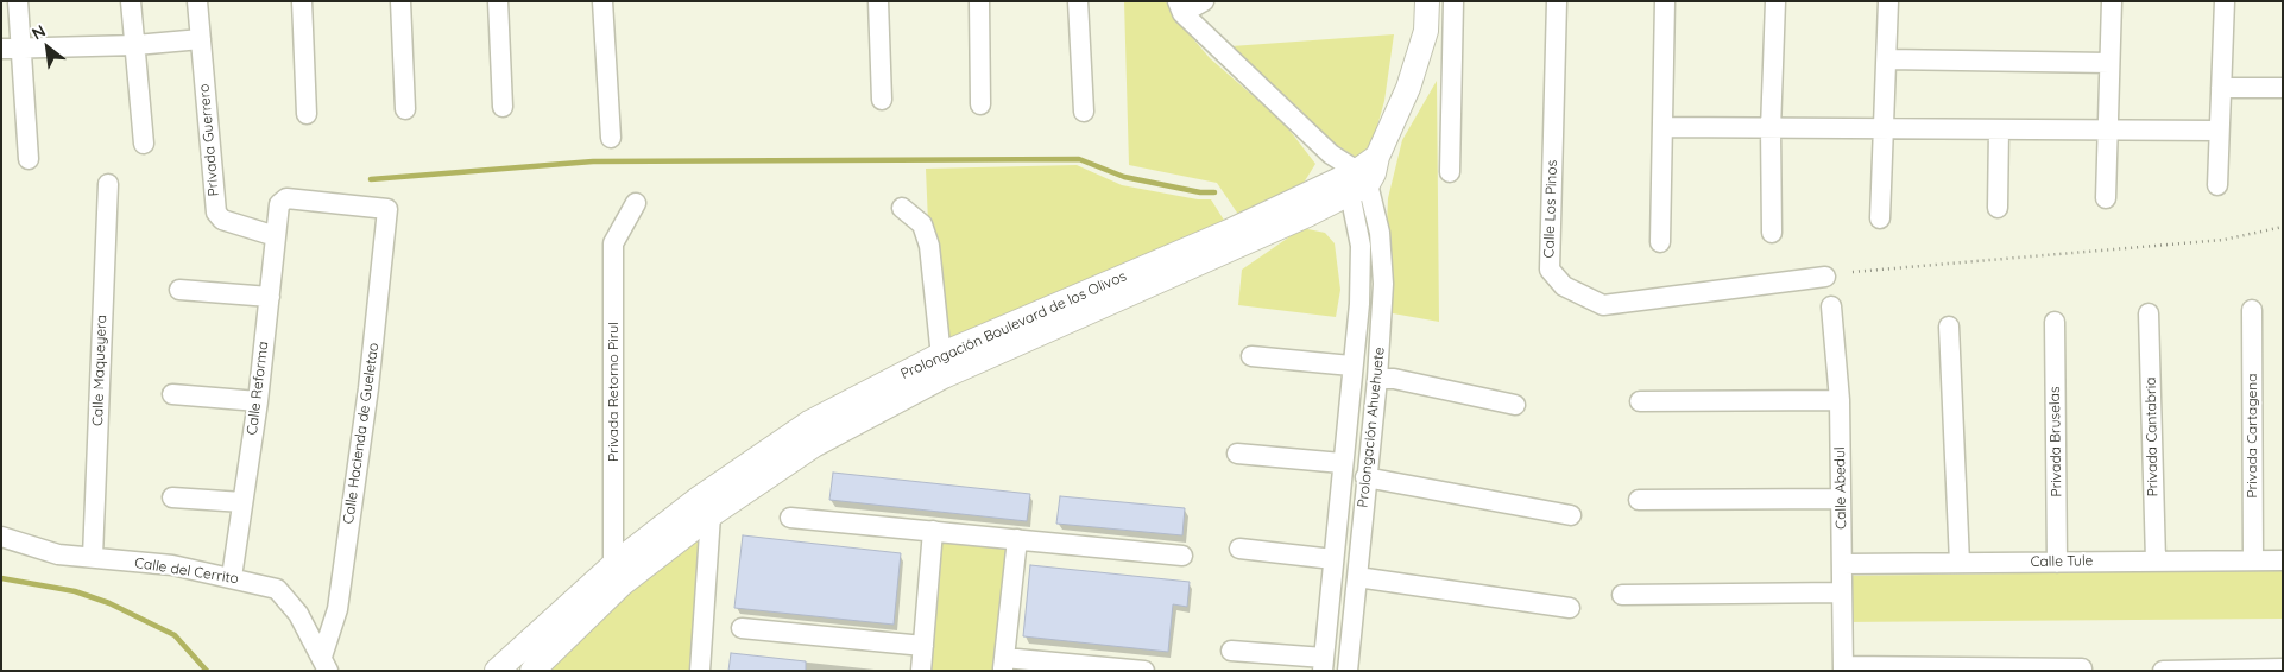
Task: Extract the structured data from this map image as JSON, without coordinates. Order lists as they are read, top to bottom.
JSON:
{
  "streets": {
    "street": [
      "Privada Guerrero",
      "Calle Los Pinos",
      "Prolongación Boulevard de los Olivos",
      "Calle Maqueyera",
      "Calle Reforma",
      "Privada Retorno Pirul",
      "Prolongación Ahuehuete",
      "Calle Hacienda de Gueletao",
      "Privada Cartagena",
      "Privada Cantabria",
      "Privada Bruselas",
      "Calle Abedul",
      "Calle Tule",
      "Calle del Cerrito"
    ]
  },
  "crossings": [
    ["Privada Guerrero", "Calle Reforma"],
    ["Prolongación Boulevard de los Olivos", "Privada Retorno Pirul"],
    ["Prolongación Boulevard de los Olivos", "Prolongación Ahuehuete"],
    ["Calle Maqueyera", "Calle del Cerrito"],
    ["Calle Reforma", "Calle Hacienda de Gueletao"],
    ["Calle Reforma", "Calle del Cerrito"],
    ["Calle Hacienda de Gueletao", "Calle del Cerrito"],
    ["Privada Cartagena", "Calle Tule"],
    ["Privada Cantabria", "Calle Tule"],
    ["Privada Bruselas", "Calle Tule"],
    ["Calle Abedul", "Calle Tule"]
  ],
  "north": "top left"
}
